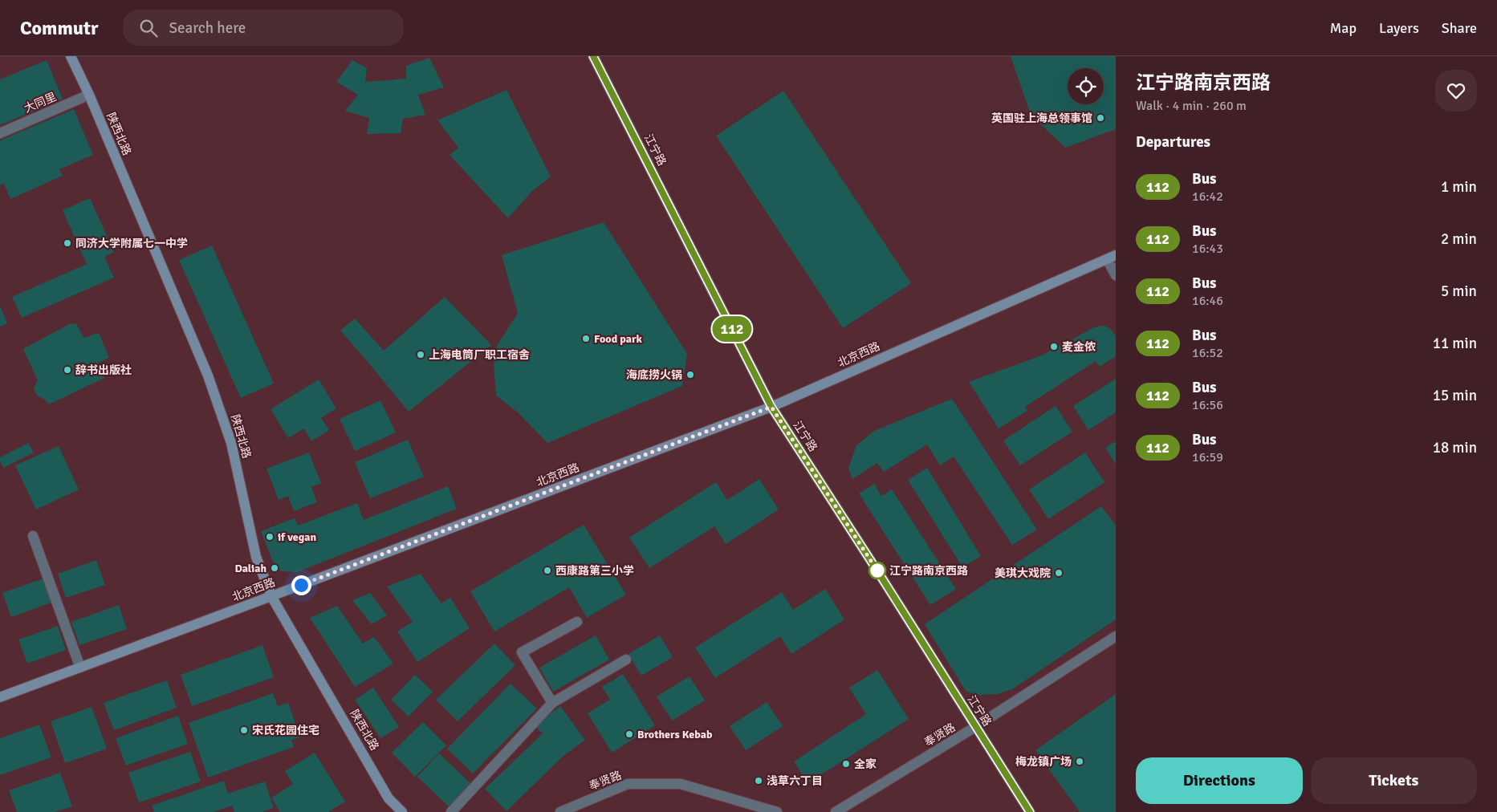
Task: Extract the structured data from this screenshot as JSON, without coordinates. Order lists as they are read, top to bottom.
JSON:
{
  "streets": {
    "main road": ["陕西北路", "江宁路", "北京西路"],
    "street": ["大同里", "奉贤路"]
  },
  "crossings": [
    ["大同里", "陕西北路"],
    ["陕西北路", "北京西路"],
    ["江宁路", "北京西路"],
    ["江宁路", "奉贤路"]
  ],
  "places": [
    "英国驻上海总领事馆",
    "同济大学附属七一中学",
    "Food park",
    "麦金侬",
    "上海电筒厂职工宿舍",
    "辞书出版社",
    "海底捞火锅",
    "if vegan",
    "Daliah",
    "西康路第三小学",
    "江宁路南京西路",
    "美琪大戏院",
    "宋氏花园住宅",
    "Brothers Kebab",
    "梅龙镇广场",
    "全家",
    "浅草六丁目"
  ],
  "lines": ["bus line 112"],
  "page": {
    "header": "Commutr",
    "search": "Search here",
    "nav": ["Map", "Layers", "Share"],
    "on_map": "112",
    "heading": [
      ["江宁路南京西路", "Walk · 4 min · 260 m"],
      "Departures"
    ],
    "list": [
      {
        "mark": "112",
        "name": "Bus",
        "note": "16:42",
        "value": "1 min"
      },
      {
        "mark": "112",
        "name": "Bus",
        "note": "16:43",
        "value": "2 min"
      },
      {
        "mark": "112",
        "name": "Bus",
        "note": "16:46",
        "value": "5 min"
      },
      {
        "mark": "112",
        "name": "Bus",
        "note": "16:52",
        "value": "11 min"
      },
      {
        "mark": "112",
        "name": "Bus",
        "note": "16:56",
        "value": "15 min"
      },
      {
        "mark": "112",
        "name": "Bus",
        "note": "16:59",
        "value": "18 min"
      }
    ],
    "buttons": ["Directions", "Tickets"]
  }
}
